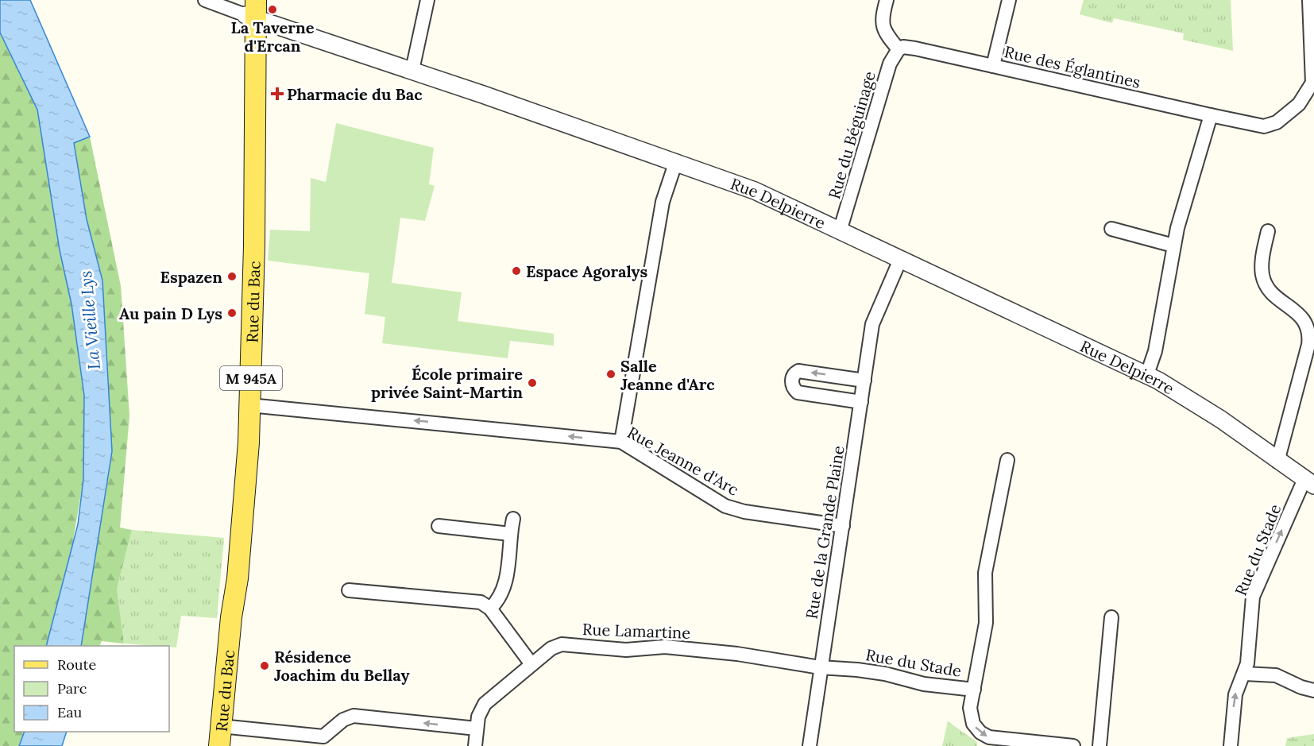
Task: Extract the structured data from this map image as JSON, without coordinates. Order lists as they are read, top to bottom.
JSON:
{
  "streets": {
    "main road": ["Rue du Bac", "M 945A"],
    "street": [
      "Rue des Églantines",
      "Rue du Béguinage",
      "Rue Delpierre",
      "Rue Jeanne d'Arc",
      "Rue de la Grande Plaine",
      "Rue du Stade",
      "Rue Lamartine"
    ]
  },
  "crossings": [
    ["Rue du Béguinage", "Rue Delpierre"],
    ["Rue Delpierre", "Rue du Bac"],
    ["Rue Delpierre", "Rue de la Grande Plaine"],
    ["Rue Delpierre", "Rue du Stade"],
    ["Rue du Bac", "Rue Jeanne d'Arc"],
    ["Rue Jeanne d'Arc", "Rue de la Grande Plaine"],
    ["Rue de la Grande Plaine", "Rue du Stade"],
    ["Rue du Stade", "Rue Lamartine"]
  ],
  "one_way": ["Rue Jeanne d'Arc"],
  "water": ["La Vieille Lys"],
  "places": {
    "other": [
      "La Taverne d'Ercan",
      "Espace Agoralys",
      "Espazen",
      "Au pain D Lys",
      "Salle Jeanne d'Arc",
      "École primaire privée Saint-Martin",
      "Résidence Joachim du Bellay"
    ],
    "health": ["Pharmacie du Bac"]
  },
  "legend": ["Route", "Parc", "Eau"]
}
